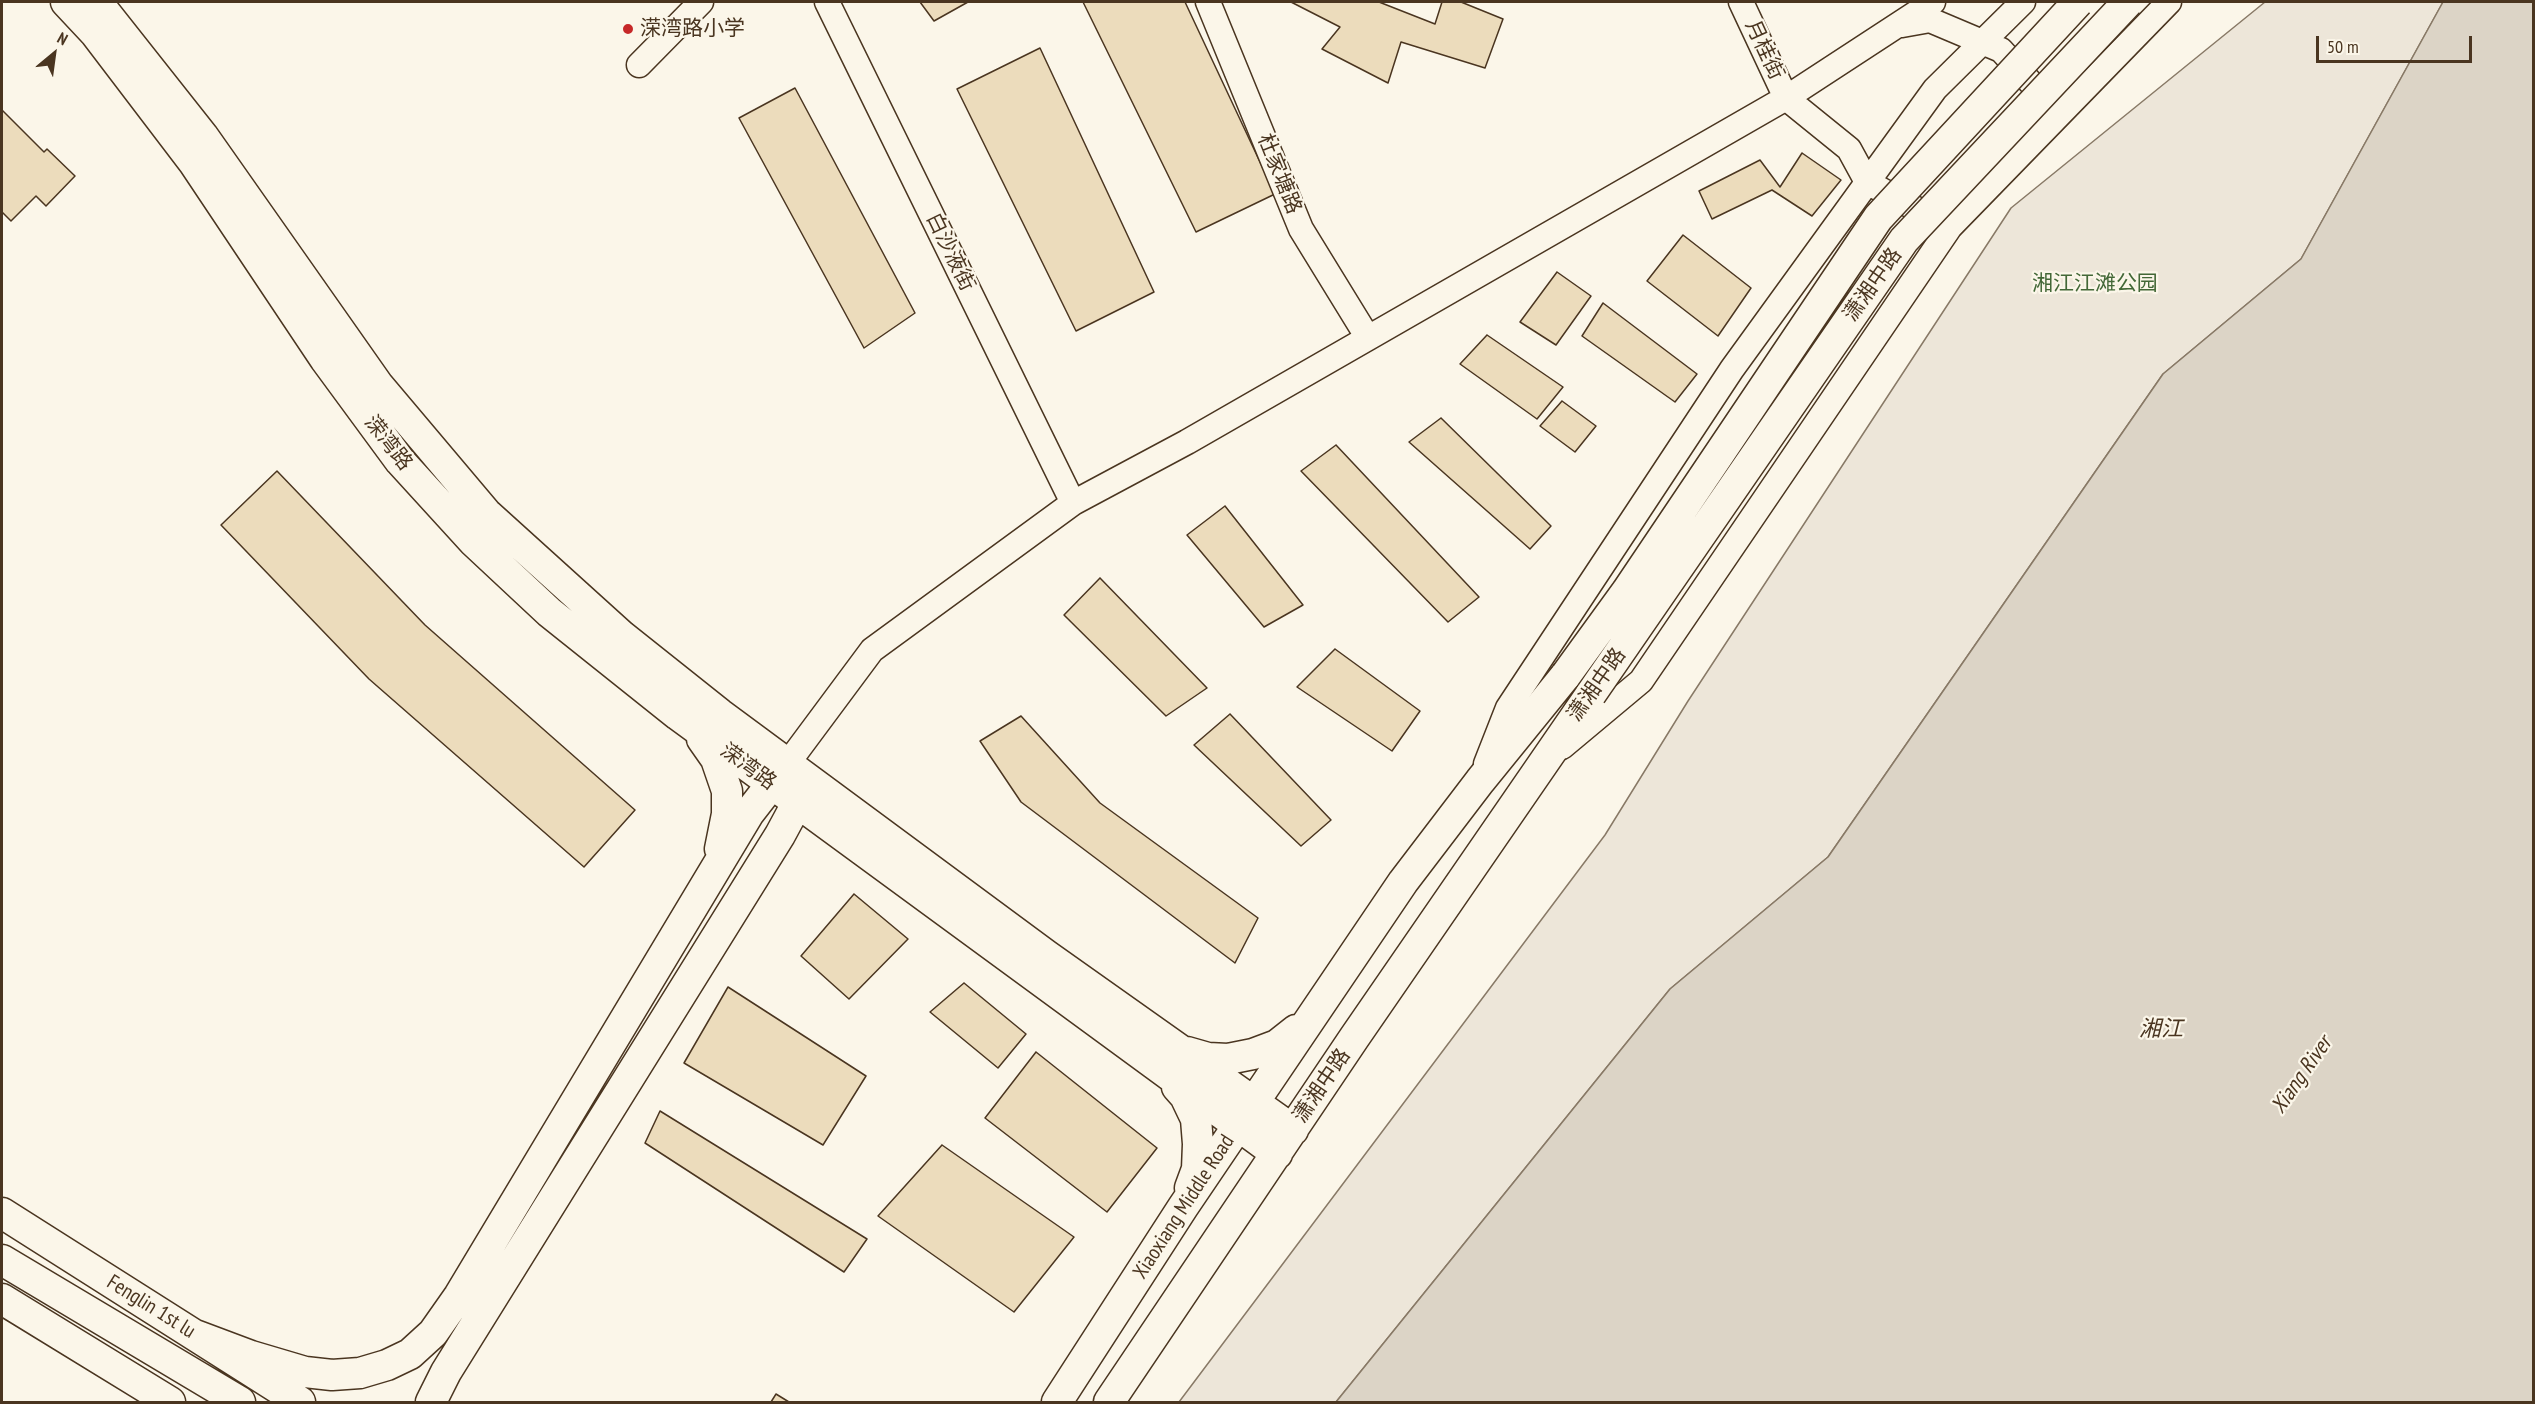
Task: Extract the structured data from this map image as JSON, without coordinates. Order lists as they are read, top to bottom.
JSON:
{
  "streets": {
    "main road": [
      "潇湘中路",
      "溁湾路",
      "Xiaoxiang Middle Road",
      "Fenglin 1st lu"
    ],
    "street": ["月桂街", "杜家塘路", "白沙液街"]
  },
  "crossings": [
    ["潇湘中路", "Xiaoxiang Middle Road"]
  ],
  "water": ["湘江", "Xiang River"],
  "parks": ["湘江江滩公园"],
  "places": ["溁湾路小学"],
  "scale_bar": "50 m",
  "north": "top right"
}
